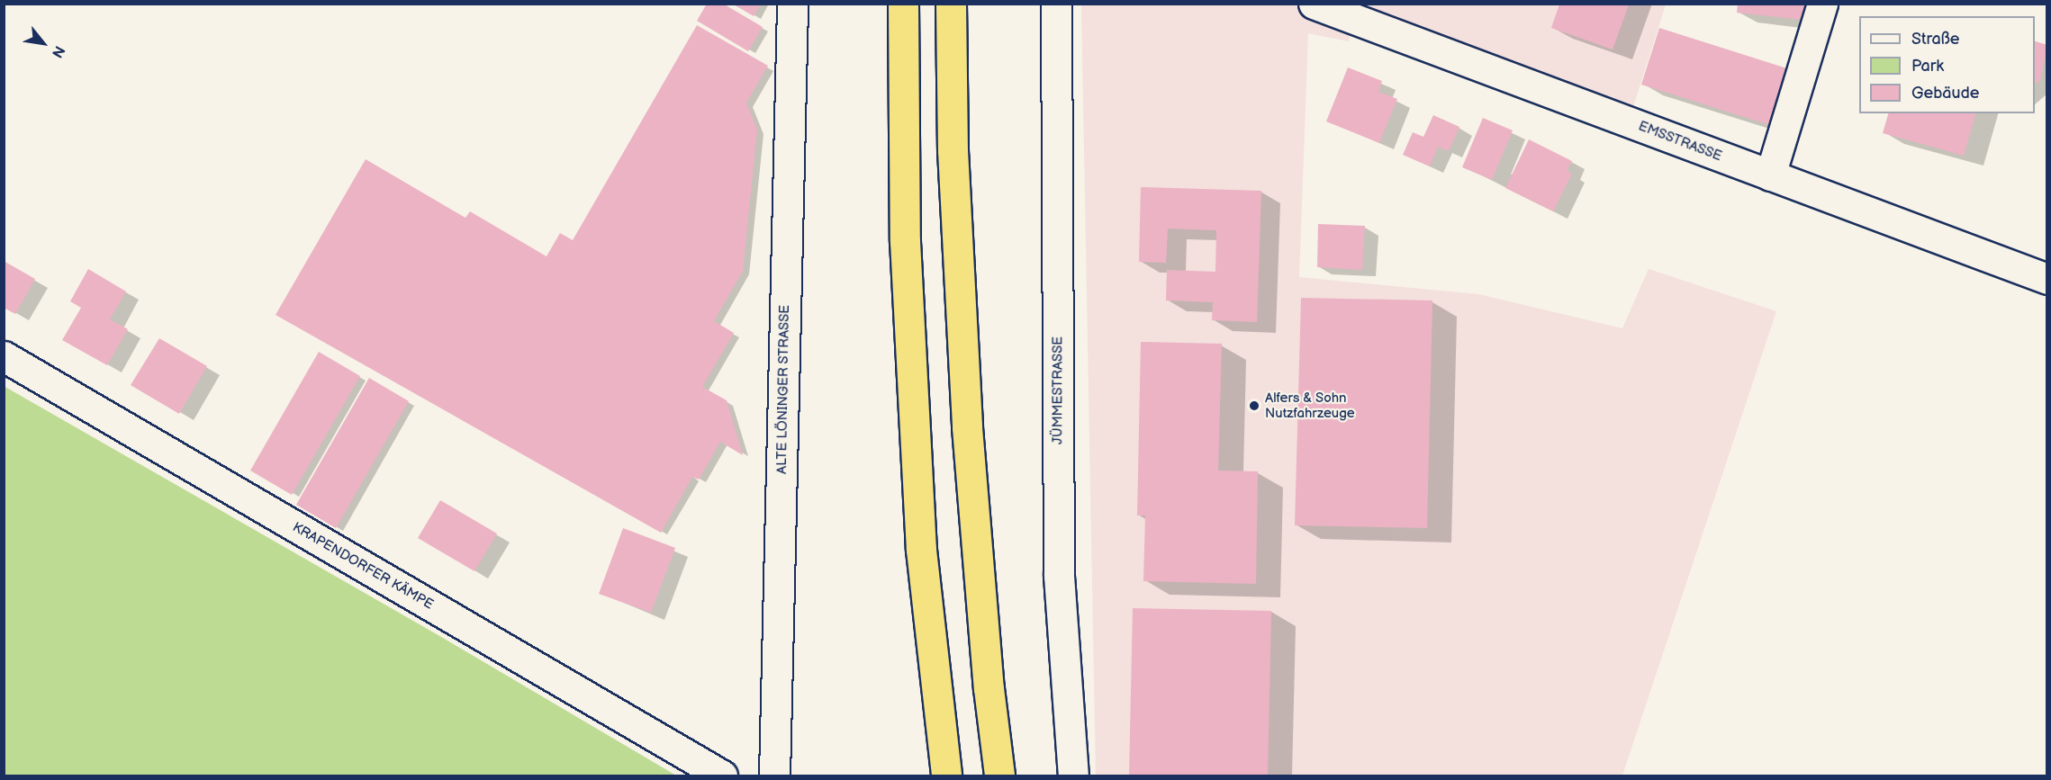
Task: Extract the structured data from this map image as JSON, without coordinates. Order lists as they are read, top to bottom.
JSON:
{
  "streets": {
    "street": [
      "EMSSTRASSE",
      "ALTE LÖNINGER STRASSE",
      "JÜMMESTRASSE",
      "KRAPENDORFER KÄMPE"
    ]
  },
  "places": ["Alfers & Sohn Nutzfahrzeuge"],
  "legend": ["Straße", "Park", "Gebäude"],
  "north": "bottom right"
}
